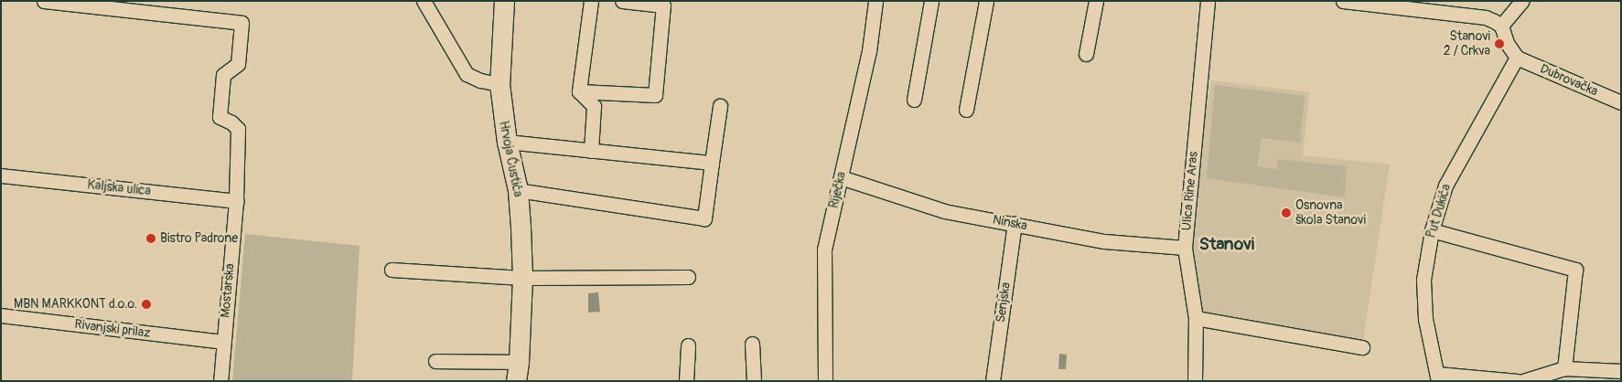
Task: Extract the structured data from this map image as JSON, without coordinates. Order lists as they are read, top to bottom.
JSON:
{
  "streets": {
    "main road": ["Hrvoja Ćustića"],
    "street": [
      "Dubrovačka",
      "Kaljska ulica",
      "Riječka",
      "Ulica Rine Aras",
      "Put Dukića",
      "Ninska",
      "Mostarska",
      "Senjska",
      "Rivanjski prilaz"
    ]
  },
  "crossings": [
    ["Dubrovačka", "Put Dukića"],
    ["Kaljska ulica", "Mostarska"],
    ["Riječka", "Ninska"],
    ["Ulica Rine Aras", "Ninska"],
    ["Ninska", "Senjska"],
    ["Mostarska", "Rivanjski prilaz"]
  ],
  "districts": ["Stanovi"],
  "places": [
    "Stanovi 2 / Crkva",
    "Osnovna škola Stanovi",
    "Bistro Padrone",
    "MBN MARKKONT d.o.o."
  ]
}
